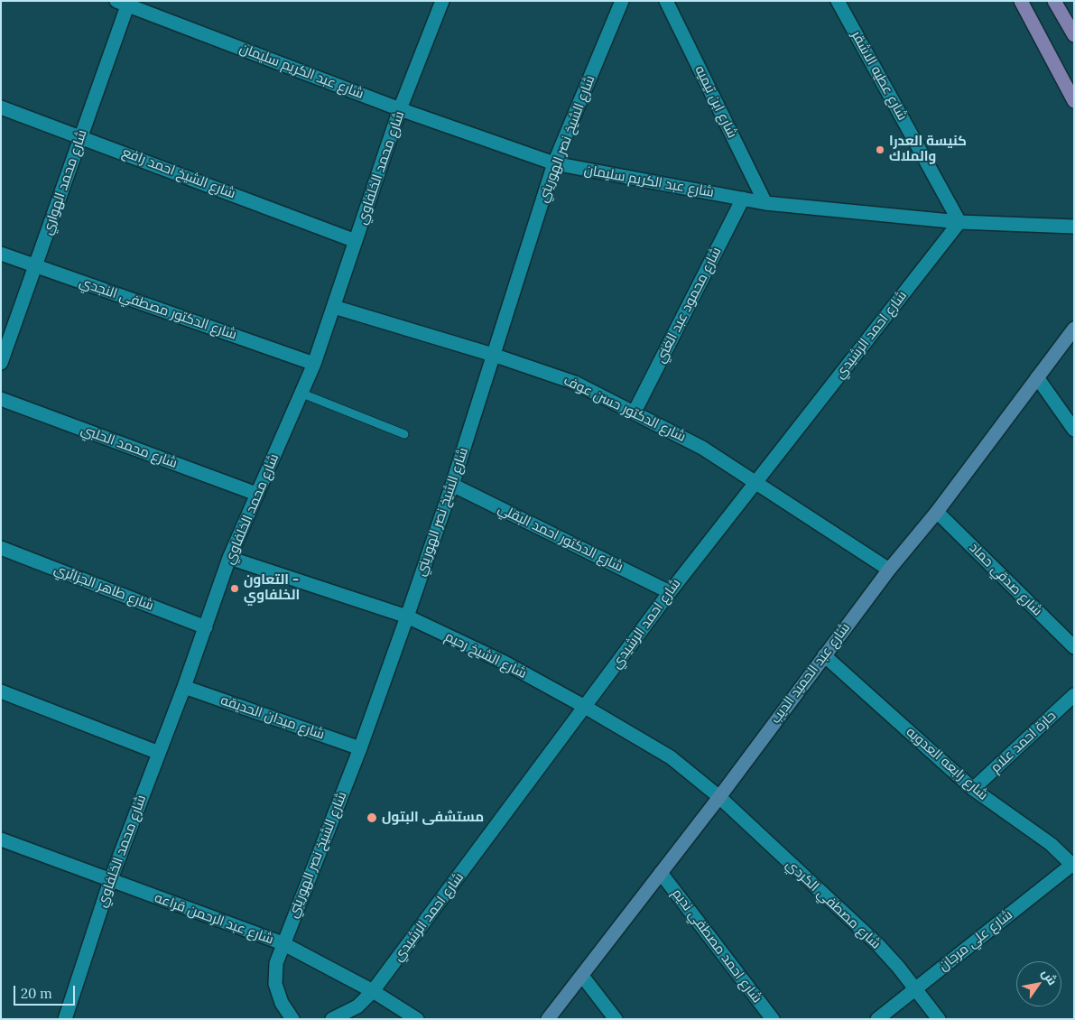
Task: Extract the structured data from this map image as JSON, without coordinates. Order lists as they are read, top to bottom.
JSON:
{
  "streets": {
    "street": [
      "شارع عبد الكريم سليمان",
      "شارع عطيه الاشقر",
      "شارع ابن تيميه",
      "شارع الشيخ نصر الهوريني",
      "شارع محمد الخلفاوي",
      "شارع الشيخ احمد رافع",
      "شارع محمد الهواري",
      "شارع محمود عبد الغني",
      "شارع الدكتور مصطفي النجدي",
      "شارع احمد الرشيدي",
      "شارع الدكتور حسن عوف",
      "شارع محمد الحلبي",
      "شارع الدكتور احمد البقلي",
      "شارع صدقي حماد",
      "شارع طاهر الجزائري",
      "شارع الشيخ رحيم",
      "شارع عبد الحميد الديب",
      "شارع ميدان الحديقه",
      "حارة احمد علام",
      "شارع رابعه العدويه",
      "شارع مصطفي الكردي",
      "شارع عبد الرحمن قراعه",
      "شارع علي مرجان",
      "شارع احمد مصطفي نديم"
    ]
  },
  "crossings": [
    ["شارع عبد الكريم سليمان", "شارع عطيه الاشقر"],
    ["شارع عبد الكريم سليمان", "شارع ابن تيميه"],
    ["شارع عبد الكريم سليمان", "شارع الشيخ نصر الهوريني"],
    ["شارع عبد الكريم سليمان", "شارع محمد الخلفاوي"],
    ["شارع عبد الكريم سليمان", "شارع محمد الهواري"],
    ["شارع عبد الكريم سليمان", "شارع محمود عبد الغني"],
    ["شارع عبد الكريم سليمان", "شارع احمد الرشيدي"],
    ["شارع عطيه الاشقر", "شارع احمد الرشيدي"],
    ["شارع الشيخ نصر الهوريني", "شارع الدكتور حسن عوف"],
    ["شارع الشيخ نصر الهوريني", "شارع الدكتور احمد البقلي"],
    ["شارع الشيخ نصر الهوريني", "شارع الشيخ رحيم"],
    ["شارع الشيخ نصر الهوريني", "شارع ميدان الحديقه"],
    ["شارع الشيخ نصر الهوريني", "شارع عبد الرحمن قراعه"],
    ["شارع محمد الخلفاوي", "شارع الشيخ احمد رافع"],
    ["شارع محمد الخلفاوي", "شارع الدكتور مصطفي النجدي"],
    ["شارع محمد الخلفاوي", "شارع الدكتور حسن عوف"],
    ["شارع محمد الخلفاوي", "شارع محمد الحلبي"],
    ["شارع محمد الخلفاوي", "شارع طاهر الجزائري"],
    ["شارع محمد الخلفاوي", "شارع الشيخ رحيم"],
    ["شارع محمد الخلفاوي", "شارع ميدان الحديقه"],
    ["شارع محمد الخلفاوي", "شارع عبد الرحمن قراعه"],
    ["شارع الشيخ احمد رافع", "شارع محمد الهواري"],
    ["شارع محمد الهواري", "شارع الدكتور مصطفي النجدي"],
    ["شارع محمود عبد الغني", "شارع الدكتور حسن عوف"],
    ["شارع احمد الرشيدي", "شارع الدكتور حسن عوف"],
    ["شارع احمد الرشيدي", "شارع الدكتور احمد البقلي"],
    ["شارع احمد الرشيدي", "شارع الشيخ رحيم"],
    ["شارع احمد الرشيدي", "شارع عبد الرحمن قراعه"],
    ["شارع الدكتور حسن عوف", "شارع عبد الحميد الديب"],
    ["شارع صدقي حماد", "شارع عبد الحميد الديب"],
    ["شارع الشيخ رحيم", "شارع عبد الحميد الديب"],
    ["شارع الشيخ رحيم", "شارع مصطفي الكردي"],
    ["شارع عبد الحميد الديب", "شارع رابعه العدويه"],
    ["شارع عبد الحميد الديب", "شارع مصطفي الكردي"],
    ["شارع عبد الحميد الديب", "شارع احمد مصطفي نديم"],
    ["حارة احمد علام", "شارع رابعه العدويه"],
    ["شارع رابعه العدويه", "شارع علي مرجان"],
    ["شارع مصطفي الكردي", "شارع علي مرجان"]
  ],
  "places": ["كنيسة العدرا والملاك", "التعاون - الخلفاوي", "مستشفى البتول"],
  "scale_bar": "20 m",
  "north": "top right"
}
